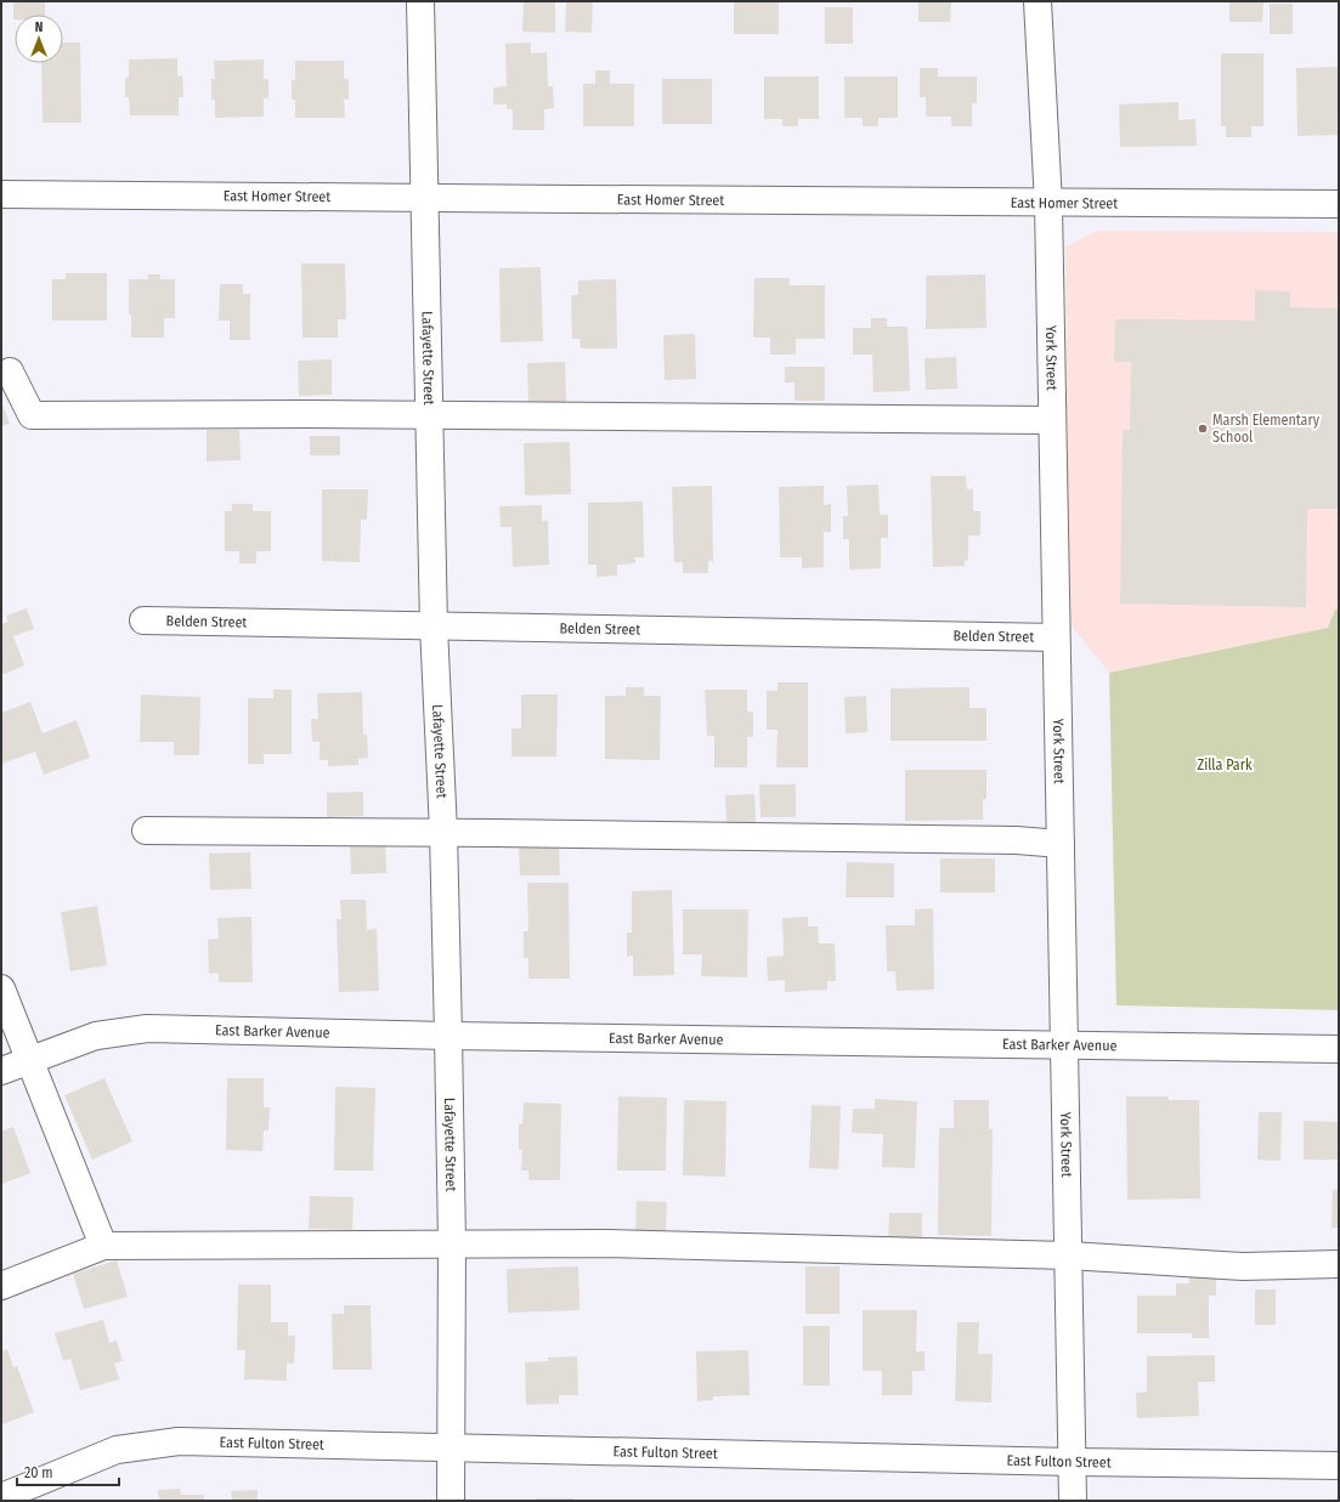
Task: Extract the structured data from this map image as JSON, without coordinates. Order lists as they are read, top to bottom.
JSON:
{
  "streets": {
    "street": [
      "East Homer Street",
      "York Street",
      "Lafayette Street",
      "Belden Street",
      "East Barker Avenue",
      "East Fulton Street"
    ]
  },
  "crossings": [
    ["East Homer Street", "York Street"],
    ["East Homer Street", "Lafayette Street"],
    ["York Street", "Belden Street"],
    ["York Street", "East Barker Avenue"],
    ["York Street", "East Fulton Street"],
    ["Lafayette Street", "Belden Street"],
    ["Lafayette Street", "East Barker Avenue"],
    ["Lafayette Street", "East Fulton Street"]
  ],
  "parks": ["Zilla Park"],
  "places": ["Marsh Elementary School"],
  "scale_bar": "20 m",
  "north": "top"
}
